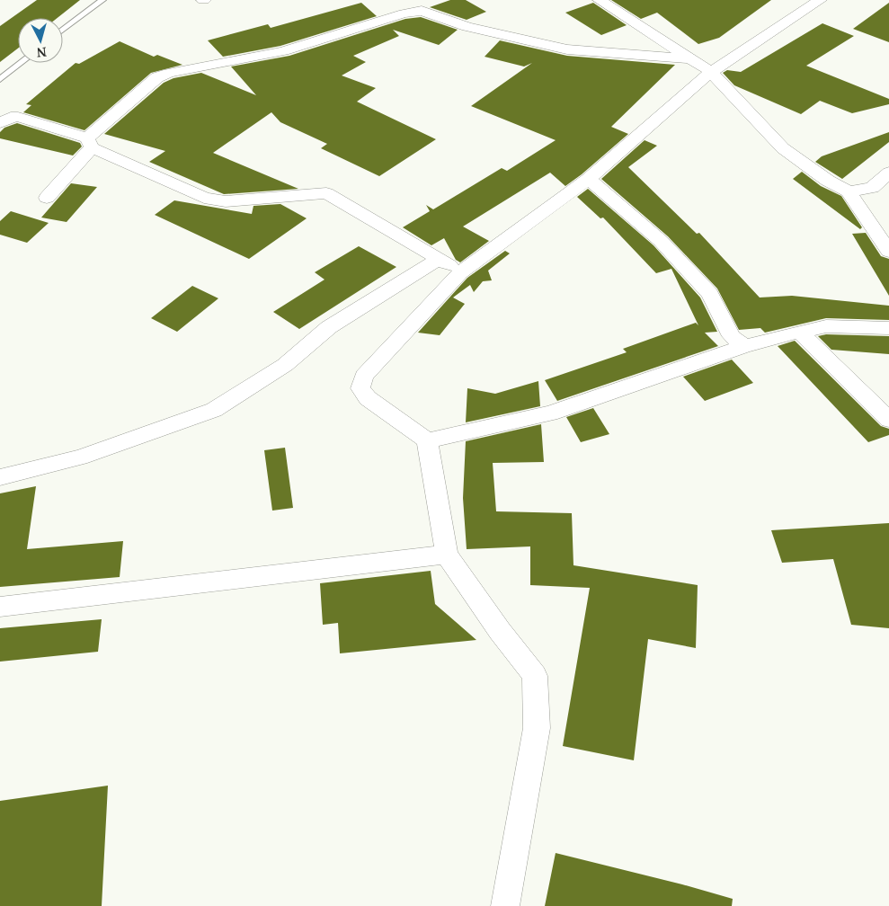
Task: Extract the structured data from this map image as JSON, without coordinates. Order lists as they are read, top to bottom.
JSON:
{
  "north": "bottom"
}
